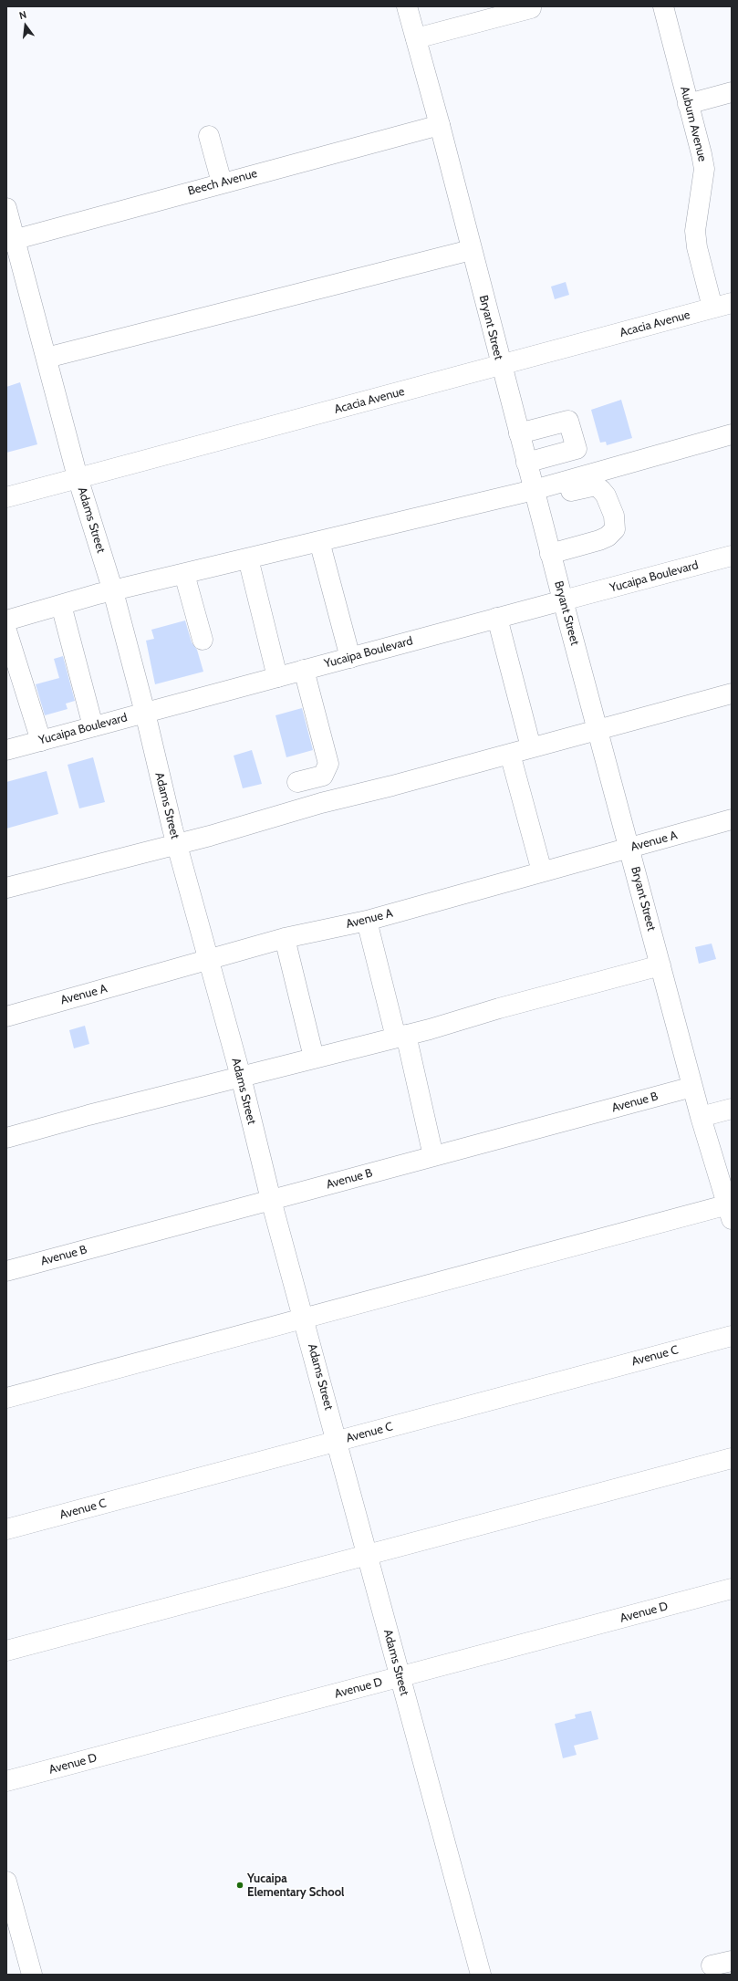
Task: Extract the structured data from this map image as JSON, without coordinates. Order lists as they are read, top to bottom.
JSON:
{
  "streets": {
    "street": [
      "Auburn Avenue",
      "Beech Avenue",
      "Acacia Avenue",
      "Bryant Street",
      "Adams Street",
      "Yucaipa Boulevard",
      "Avenue A",
      "Avenue B",
      "Avenue C",
      "Avenue D"
    ]
  },
  "crossings": [
    ["Auburn Avenue", "Acacia Avenue"],
    ["Beech Avenue", "Bryant Street"],
    ["Beech Avenue", "Adams Street"],
    ["Acacia Avenue", "Bryant Street"],
    ["Acacia Avenue", "Adams Street"],
    ["Bryant Street", "Yucaipa Boulevard"],
    ["Bryant Street", "Avenue A"],
    ["Bryant Street", "Avenue B"],
    ["Adams Street", "Yucaipa Boulevard"],
    ["Adams Street", "Avenue A"],
    ["Adams Street", "Avenue B"],
    ["Adams Street", "Avenue C"],
    ["Adams Street", "Avenue D"]
  ],
  "places": ["Yucaipa Elementary School"],
  "north": "top"
}
